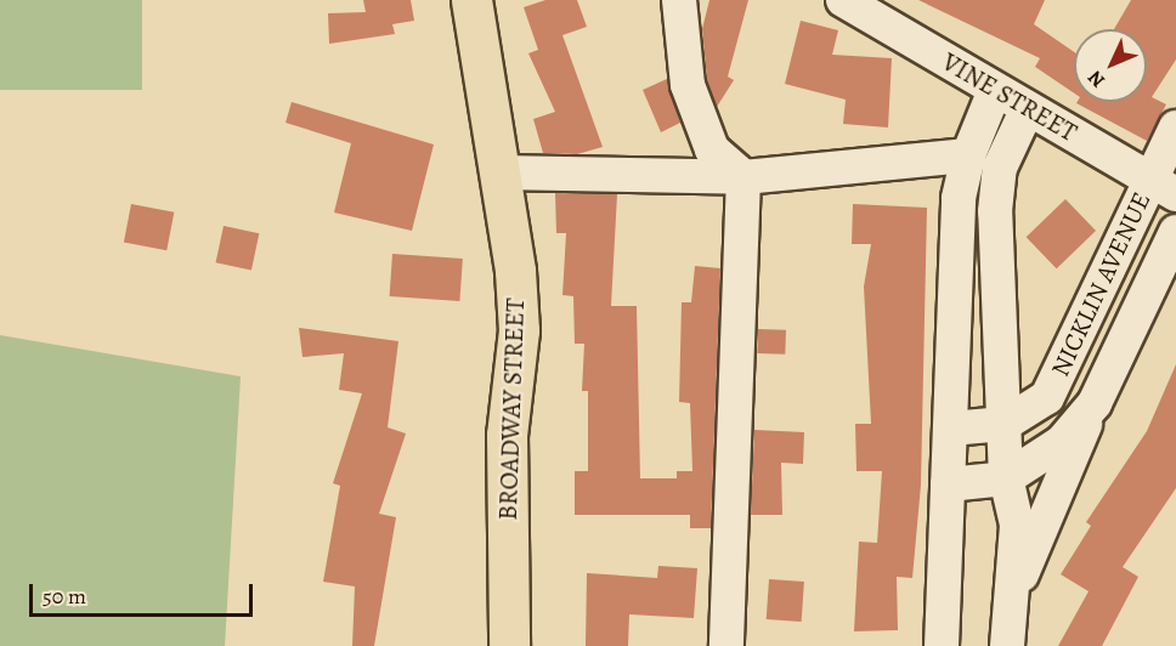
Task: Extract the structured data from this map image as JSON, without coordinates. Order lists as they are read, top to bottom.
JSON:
{
  "streets": {
    "main road": ["BROADWAY STREET"],
    "street": ["VINE STREET", "NICKLIN AVENUE"]
  },
  "crossings": [
    ["VINE STREET", "NICKLIN AVENUE"]
  ],
  "scale_bar": "50 m",
  "north": "bottom left"
}
